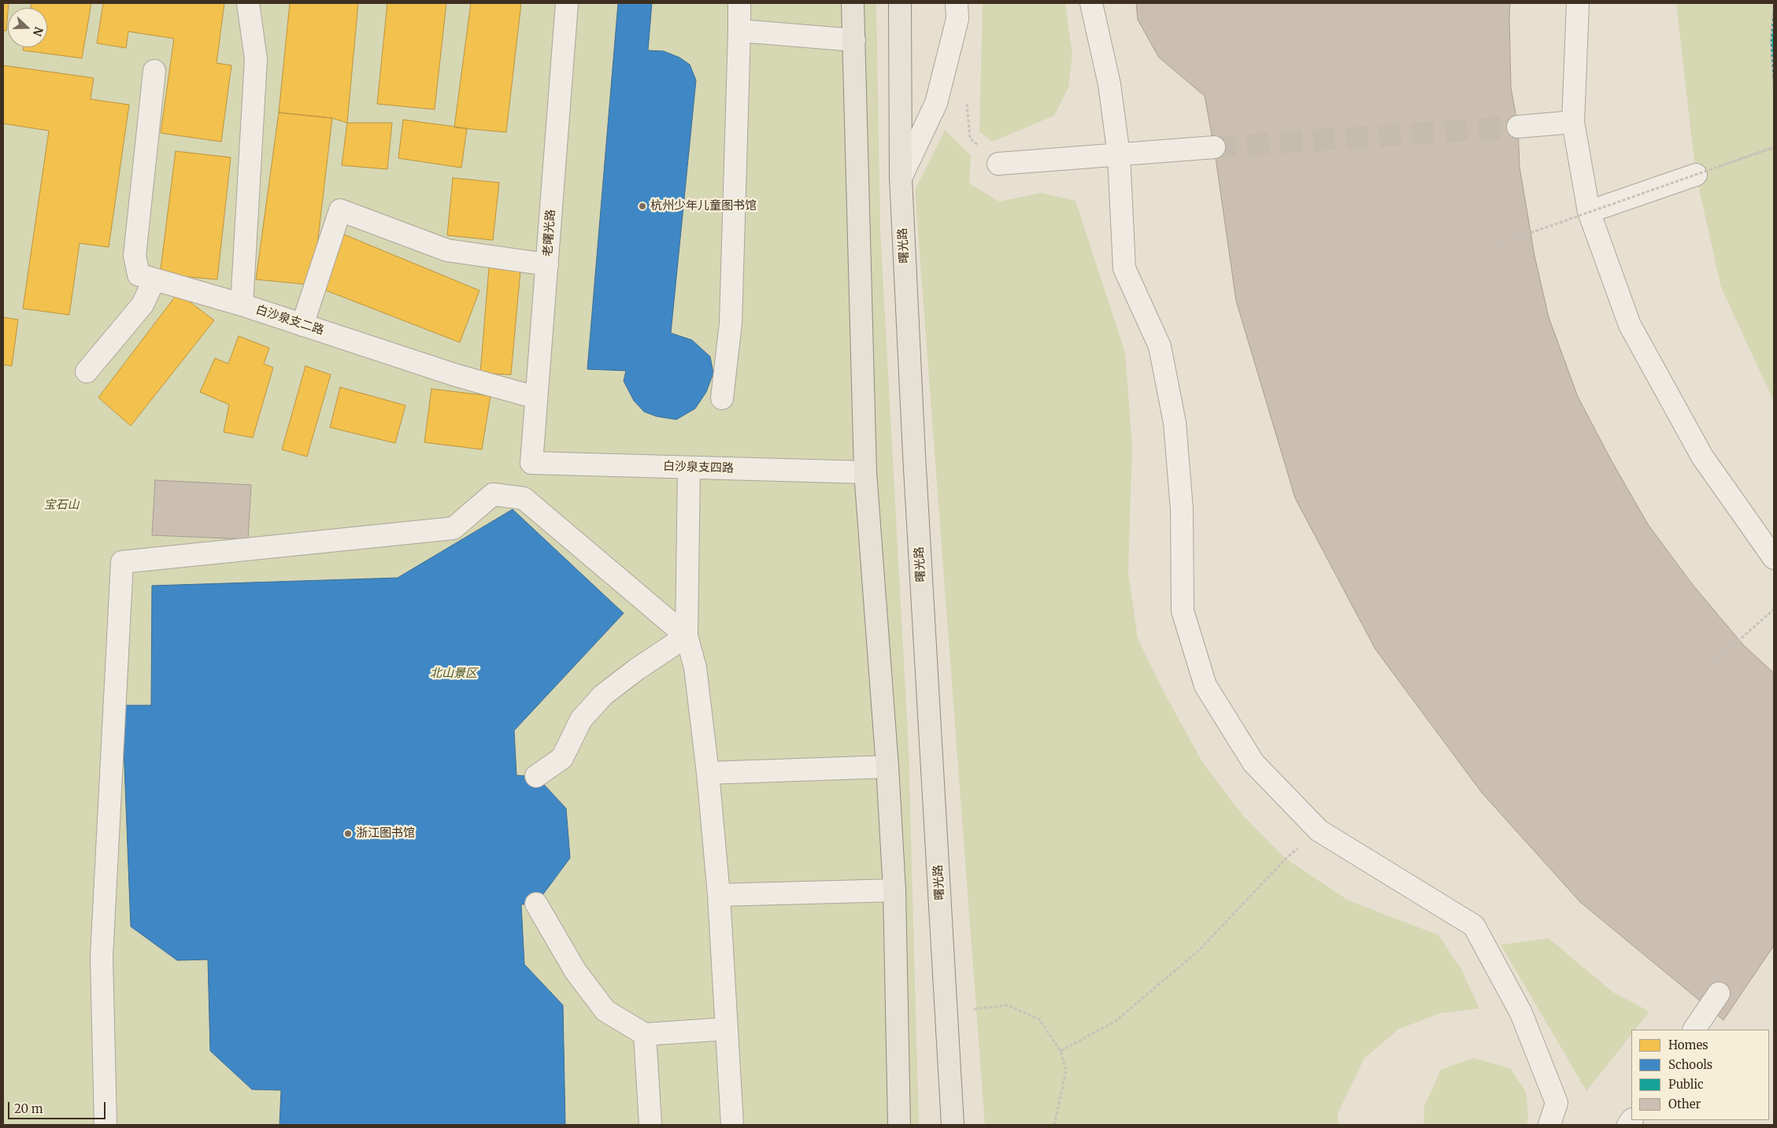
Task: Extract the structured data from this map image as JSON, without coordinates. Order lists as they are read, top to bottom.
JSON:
{
  "streets": {
    "main road": ["曙光路"],
    "street": ["老曙光路", "白沙泉支二路", "白沙泉支四路"]
  },
  "crossings": [
    ["老曙光路", "白沙泉支二路"],
    ["老曙光路", "白沙泉支四路"]
  ],
  "parks": ["宝石山", "北山景区"],
  "places": ["杭州少年儿童图书馆", "浙江图书馆"],
  "legend": [
    "Homes",
    "Schools",
    "Public",
    "Other"
  ],
  "scale_bar": "20 m",
  "north": "right"
}
